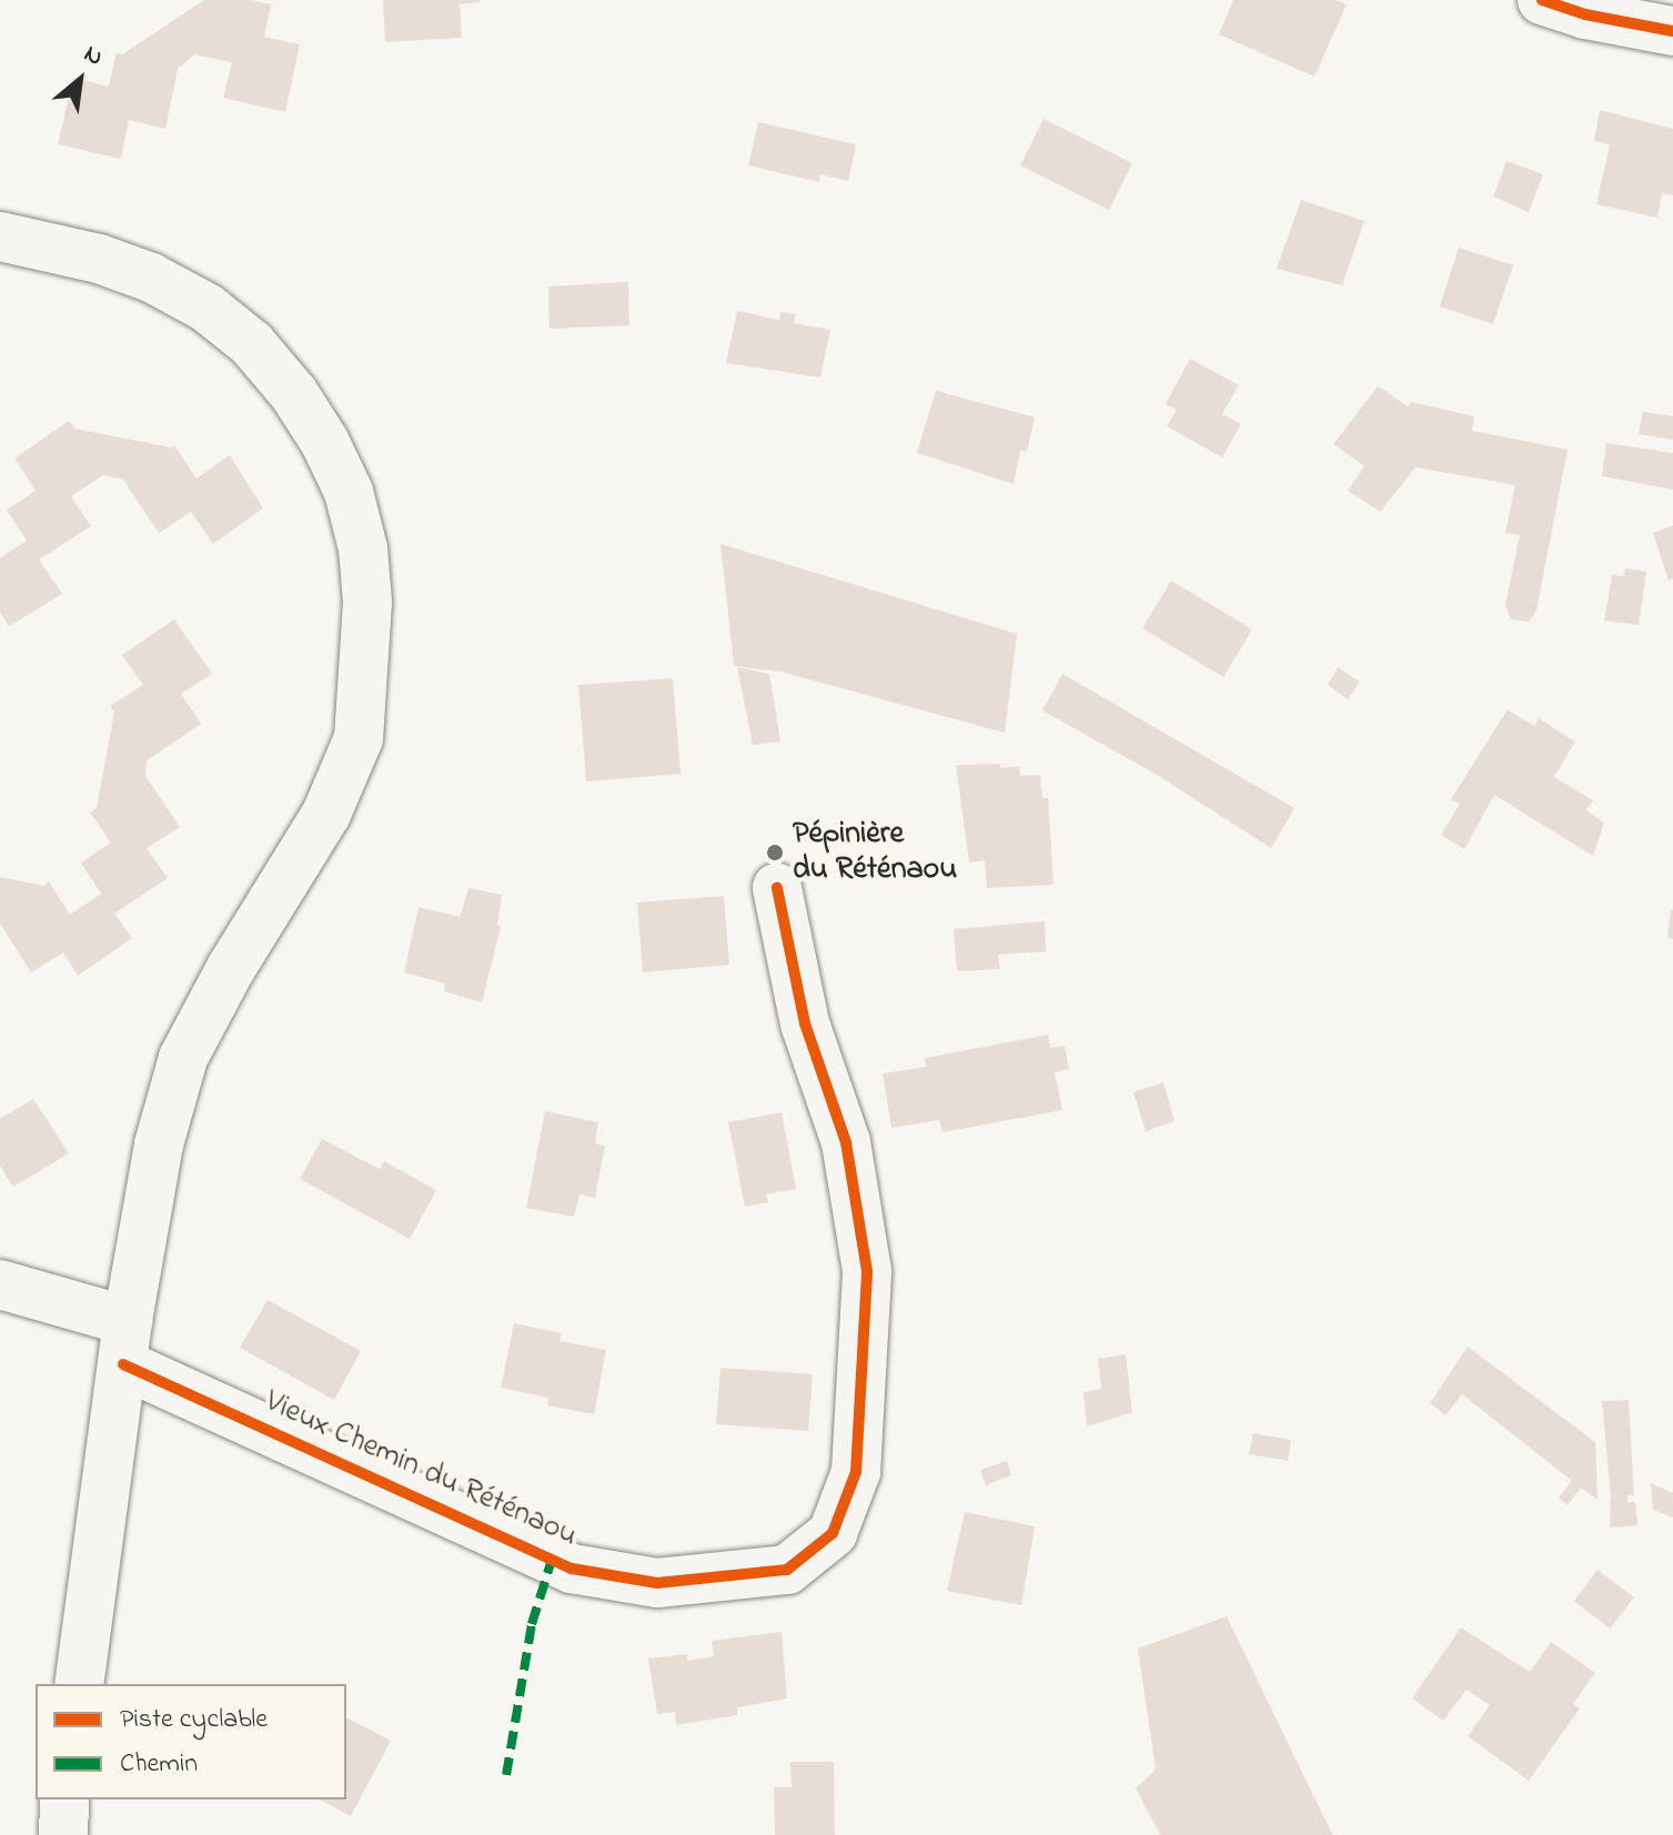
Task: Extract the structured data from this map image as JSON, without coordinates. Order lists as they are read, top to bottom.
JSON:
{
  "streets": {
    "street": ["Vieux Chemin du Réténaou"]
  },
  "places": ["Pépinière du Réténaou"],
  "legend": ["Piste cyclable", "Chemin"],
  "north": "top right"
}
